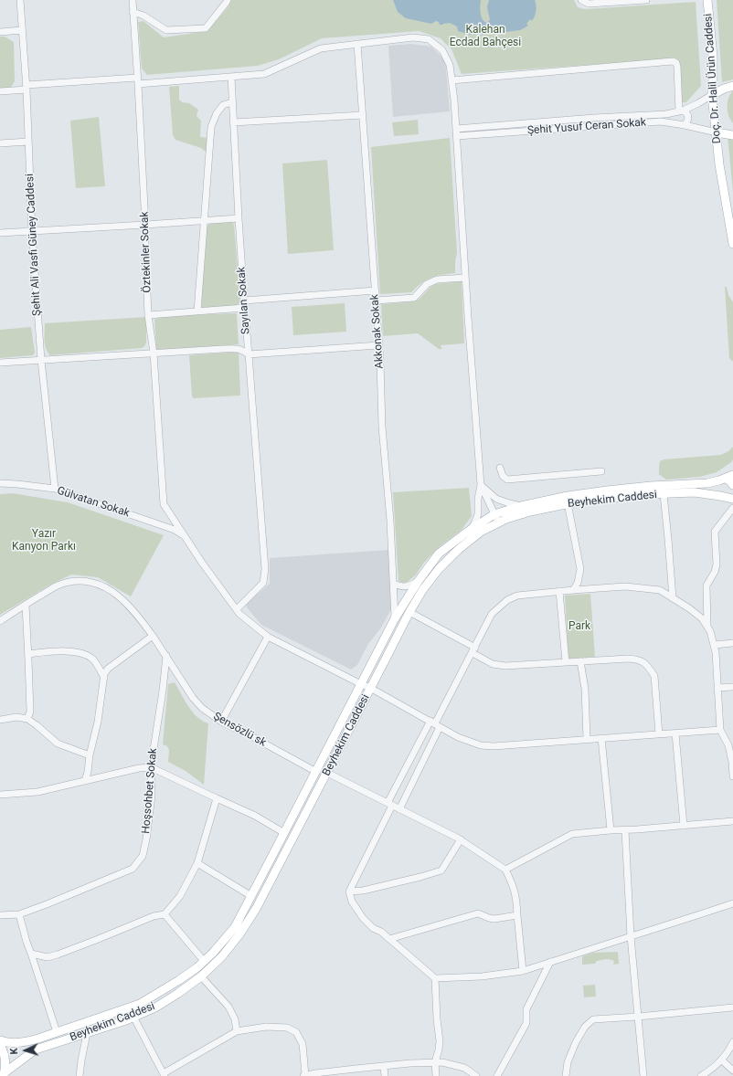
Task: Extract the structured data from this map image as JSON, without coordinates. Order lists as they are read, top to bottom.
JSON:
{
  "streets": {
    "main road": ["Doç. Dr. Halil Ürün Caddesi", "Beyhekim Caddesi"],
    "street": [
      "Şehit Yusuf Ceran Sokak",
      "Şehit Ali Vasfi Güney Caddesi",
      "Öztekinler Sokak",
      "Sayılan Sokak",
      "Akkonak Sokak",
      "Gülvatan Sokak",
      "Şensözlü sk",
      "Hoşsohbet Sokak"
    ]
  },
  "crossings": [
    ["Doç. Dr. Halil Ürün Caddesi", "Şehit Yusuf Ceran Sokak"],
    ["Şehit Ali Vasfi Güney Caddesi", "Gülvatan Sokak"],
    ["Öztekinler Sokak", "Gülvatan Sokak"],
    ["Akkonak Sokak", "Beyhekim Caddesi"],
    ["Beyhekim Caddesi", "Şensözlü sk"],
    ["Şensözlü sk", "Hoşsohbet Sokak"]
  ],
  "parks": ["Kalehan Ecdad Bahçesi", "Yazır Kanyon Parkı", "Park"],
  "north": "left"
}
